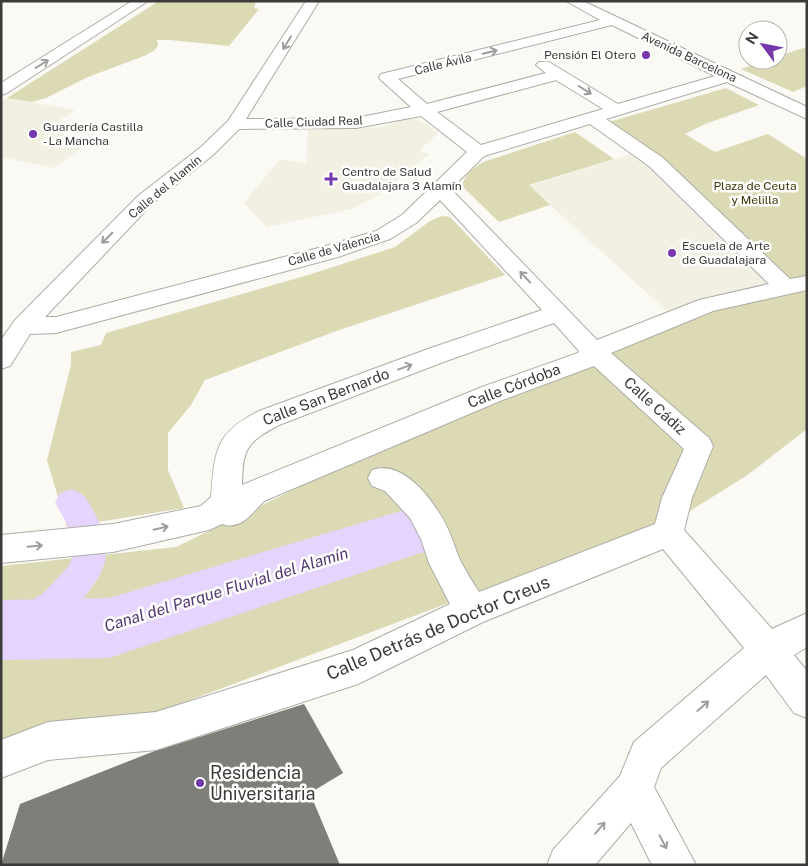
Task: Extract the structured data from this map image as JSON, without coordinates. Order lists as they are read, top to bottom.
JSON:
{
  "streets": {
    "street": [
      "Avenida Barcelona",
      "Calle Ávila",
      "Calle Ciudad Real",
      "Calle del Alamín",
      "Calle de Valencia",
      "Calle Córdoba",
      "Calle San Bernardo",
      "Calle Cádiz",
      "Calle Detrás de Doctor Creus"
    ]
  },
  "crossings": [
    ["Avenida Barcelona", "Calle Ávila"],
    ["Avenida Barcelona", "Calle de Valencia"],
    ["Calle Ávila", "Calle Ciudad Real"],
    ["Calle Ávila", "Calle de Valencia"],
    ["Calle Ciudad Real", "Calle del Alamín"],
    ["Calle del Alamín", "Calle de Valencia"],
    ["Calle de Valencia", "Calle Cádiz"],
    ["Calle Córdoba", "Calle San Bernardo"],
    ["Calle Córdoba", "Calle Cádiz"],
    ["Calle San Bernardo", "Calle Cádiz"],
    ["Calle Cádiz", "Calle Detrás de Doctor Creus"]
  ],
  "one_way": ["Calle San Bernardo"],
  "water": ["Canal del Parque Fluvial del Alamín"],
  "parks": ["Plaza de Ceuta y Melilla"],
  "places": {
    "other": [
      "Pensión El Otero",
      "Guardería Castilla - La Mancha",
      "Escuela de Arte de Guadalajara",
      "Residencia Universitaria"
    ],
    "health": ["Centro de Salud Guadalajara 3 Alamín"]
  },
  "north": "top left"
}
